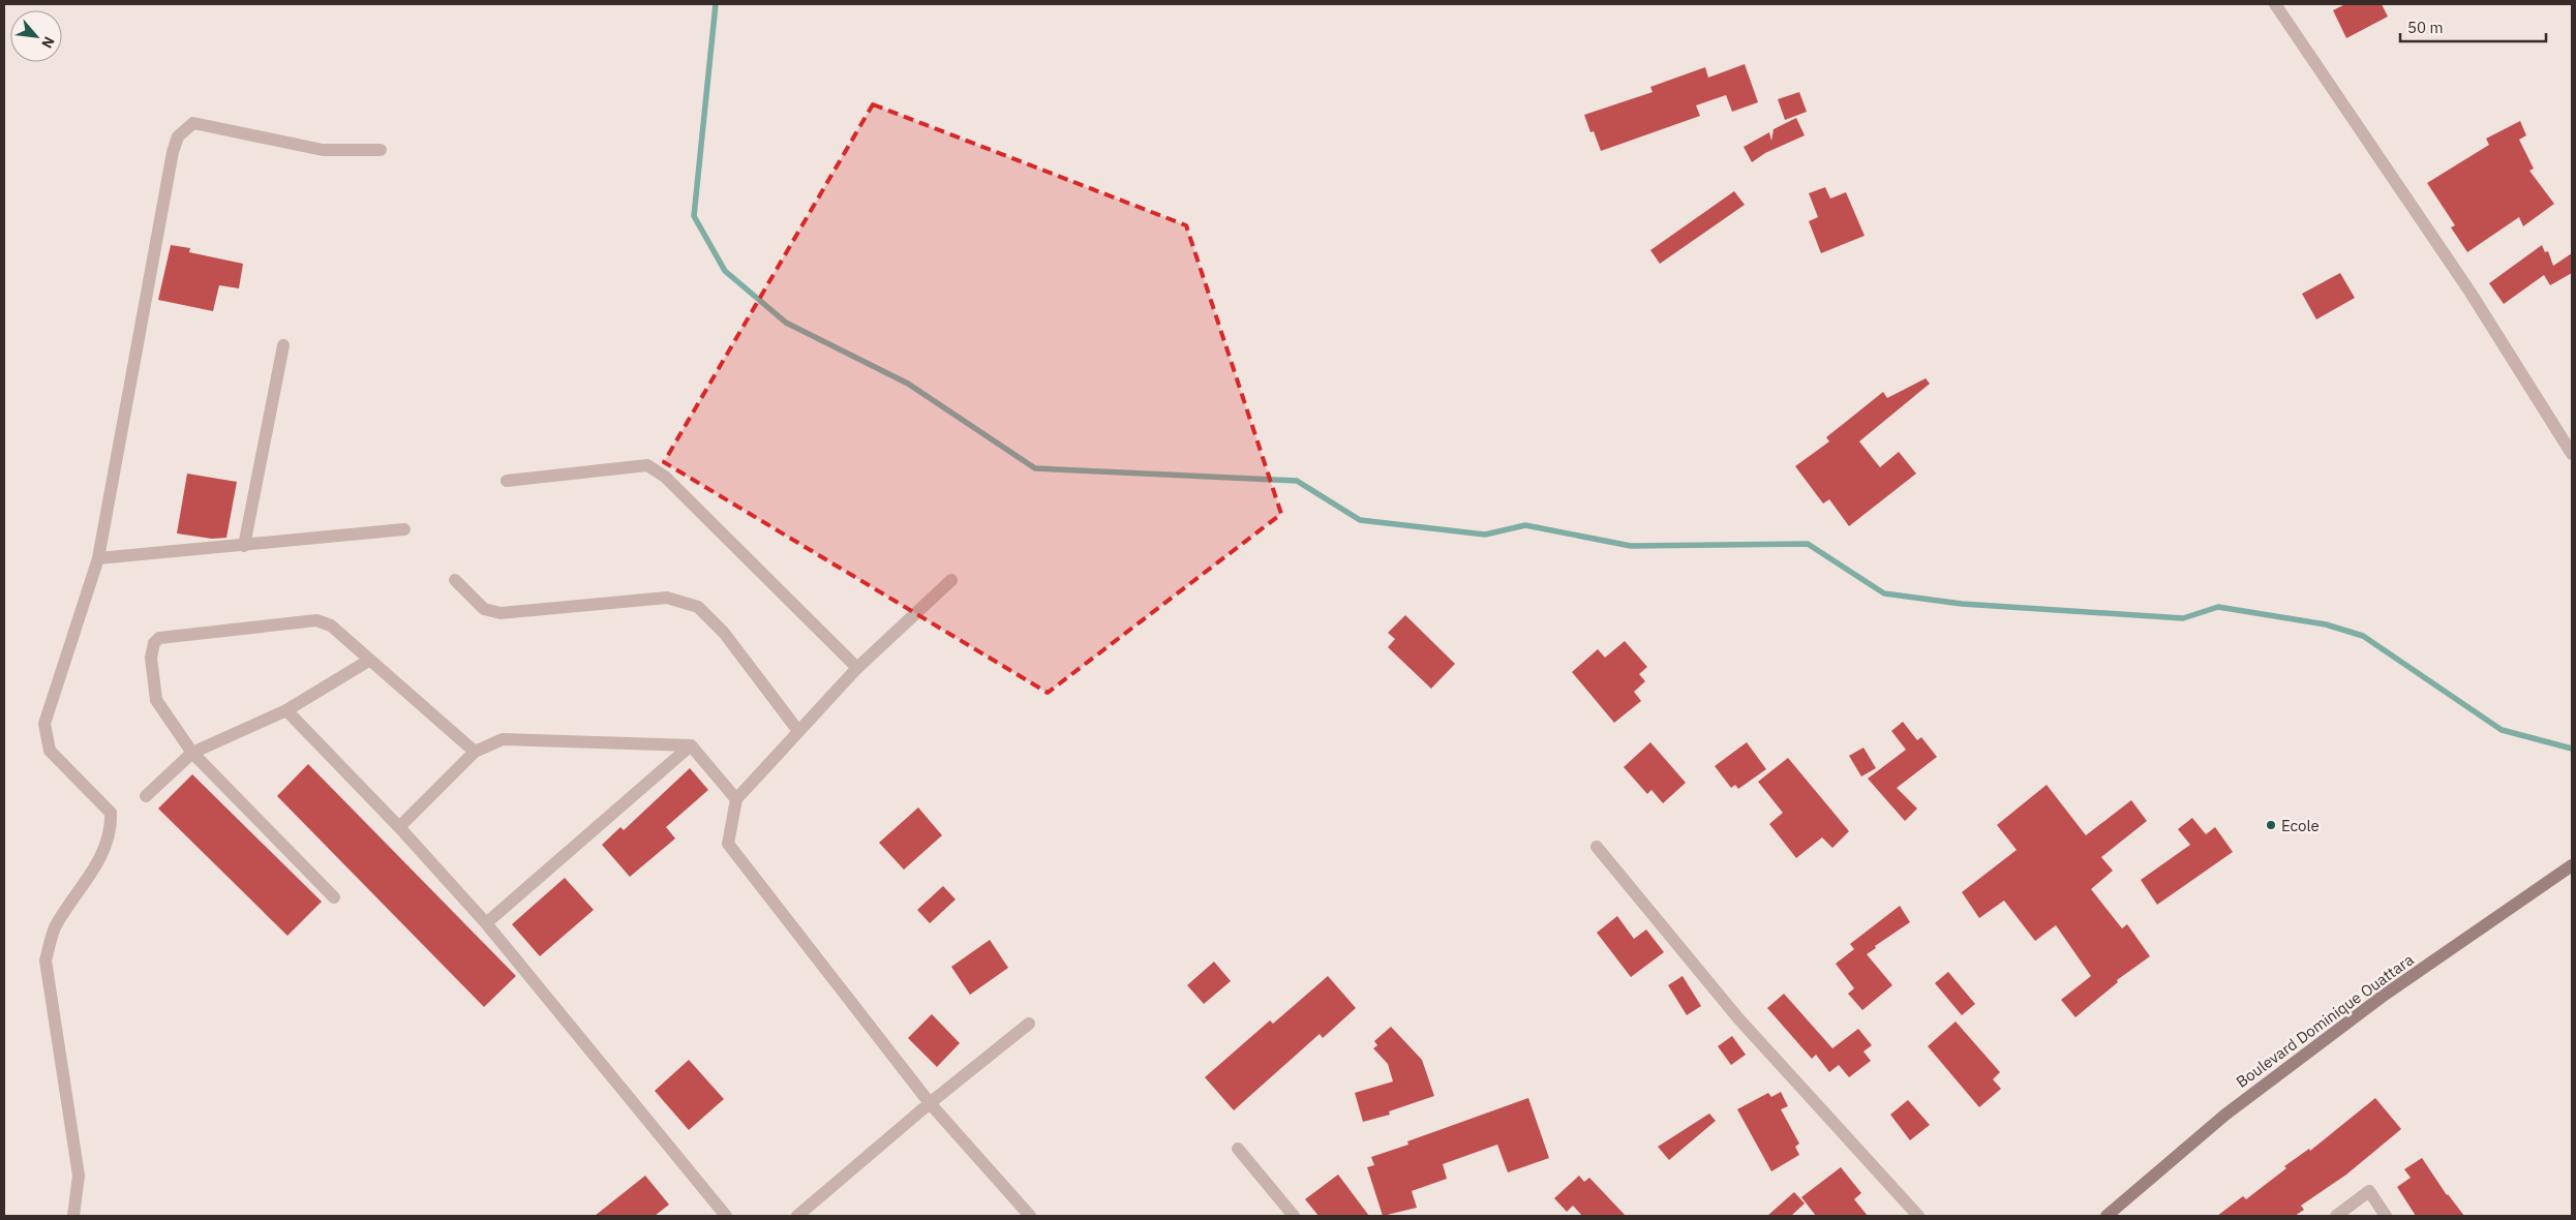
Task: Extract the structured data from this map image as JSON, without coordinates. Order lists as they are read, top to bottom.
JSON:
{
  "streets": {
    "street": ["Boulevard Dominique Ouattara"]
  },
  "places": ["Ecole"],
  "scale_bar": "50 m",
  "north": "bottom right"
}
